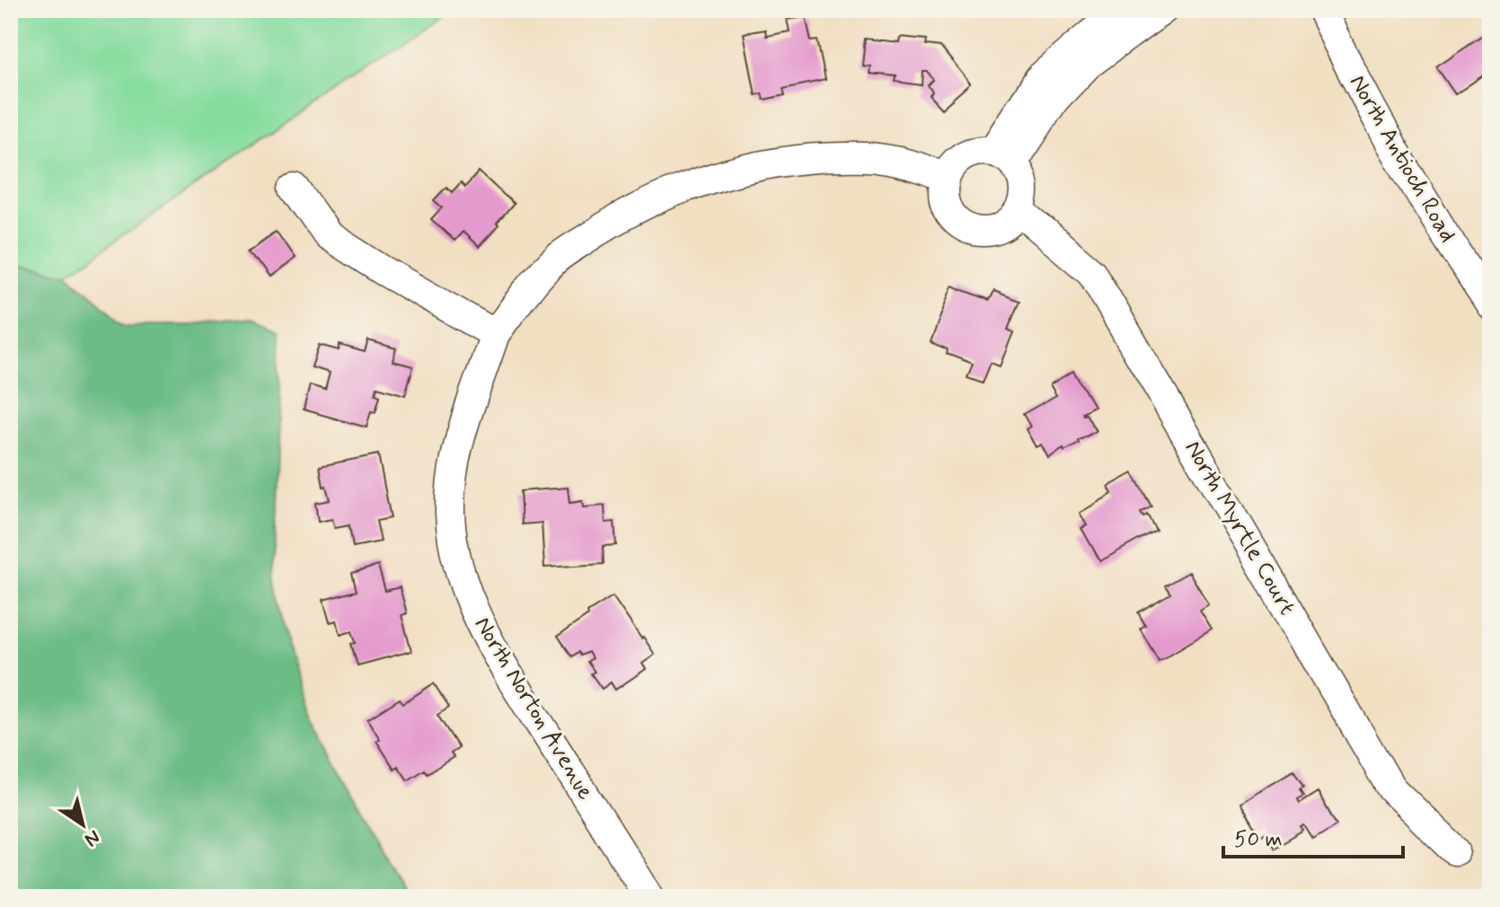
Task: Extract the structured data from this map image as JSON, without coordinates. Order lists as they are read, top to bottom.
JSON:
{
  "streets": {
    "street": ["North Antioch Road", "North Myrtle Court", "North Norton Avenue"]
  },
  "crossings": [
    ["North Myrtle Court", "North Norton Avenue"]
  ],
  "scale_bar": "50 m",
  "north": "bottom right"
}
